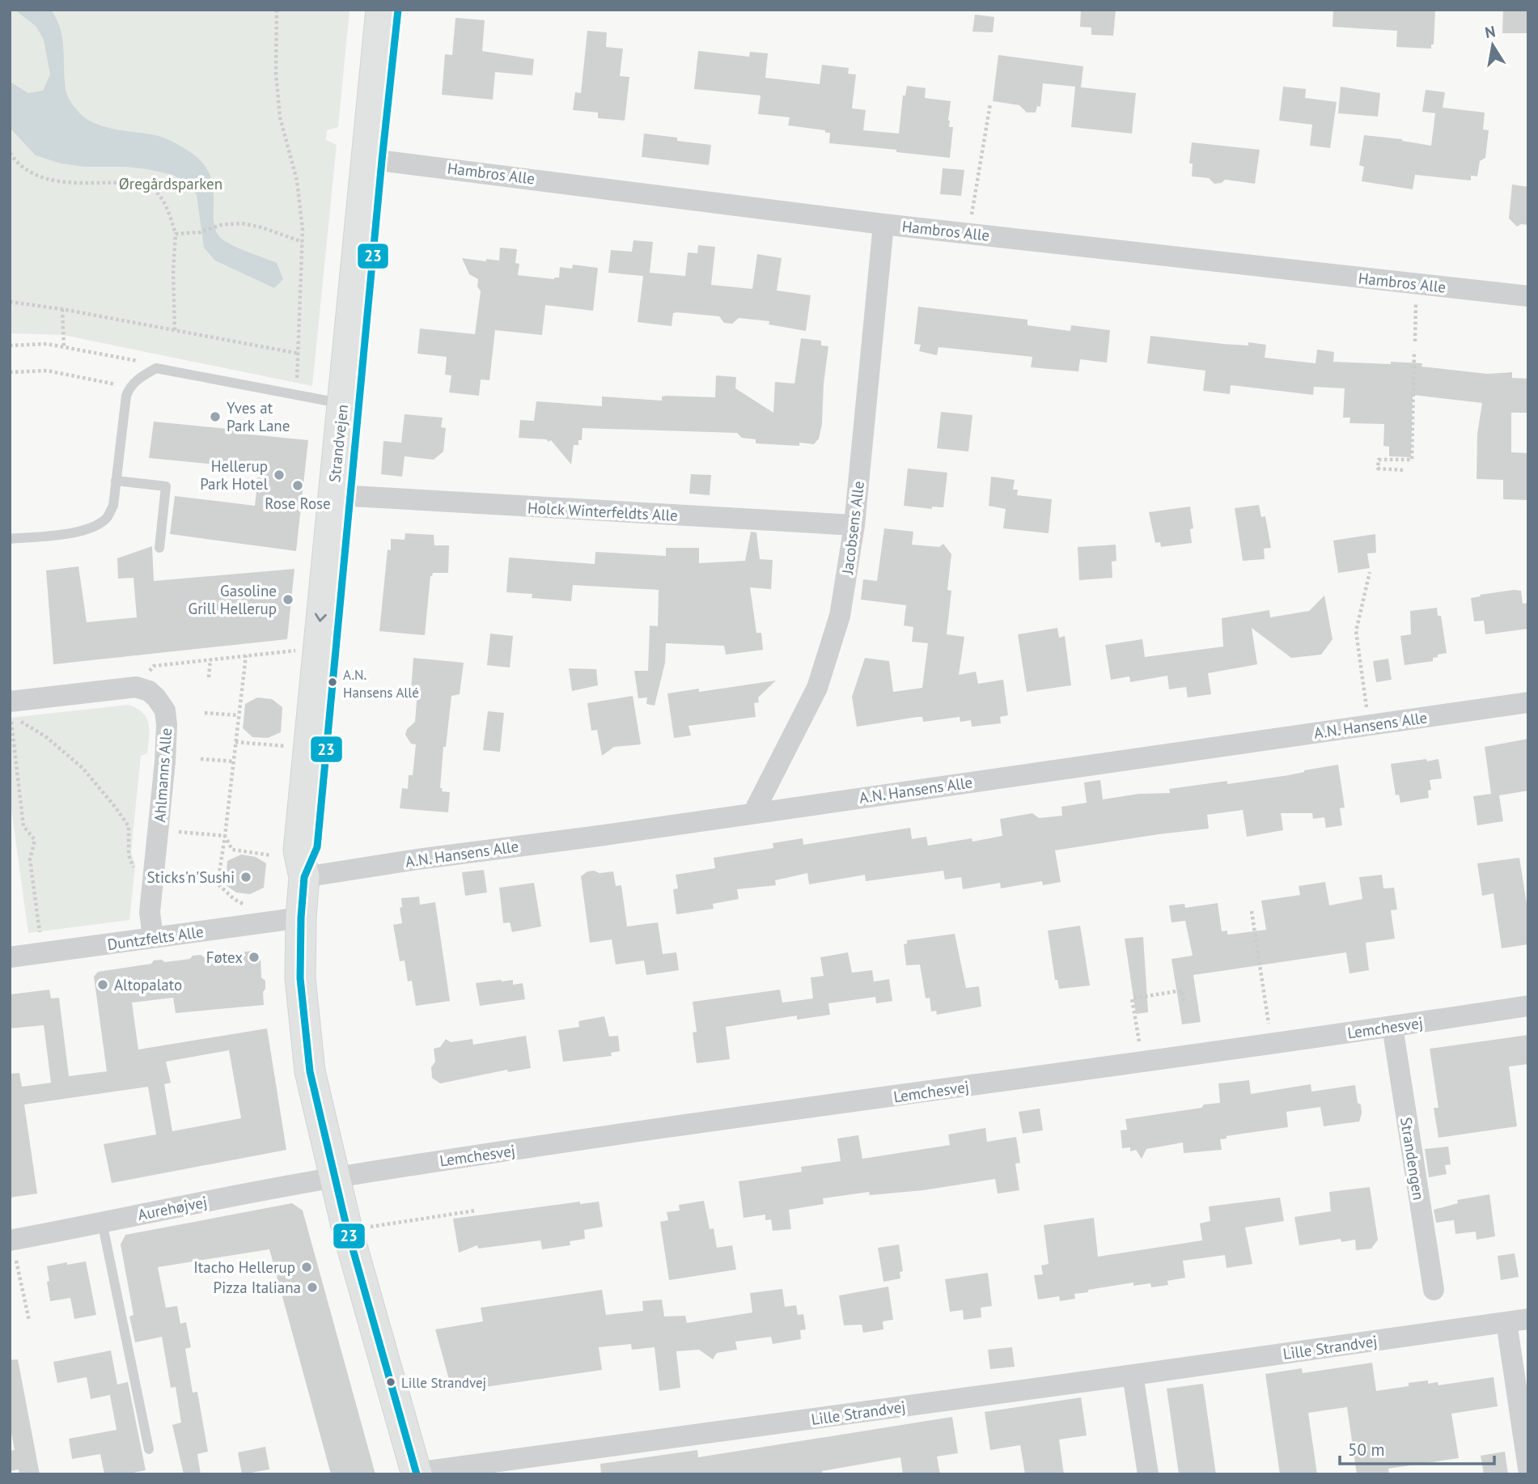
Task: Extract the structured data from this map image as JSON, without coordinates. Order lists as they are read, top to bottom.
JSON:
{
  "streets": {
    "main road": ["Strandvejen"],
    "street": [
      "Hambros Alle",
      "Holck Winterfeldts Alle",
      "Jacobsens Alle",
      "A.N. Hansens Alle",
      "Ahlmanns Alle",
      "Duntzfelts Alle",
      "Lemchesvej",
      "Strandengen",
      "Aurehøjvej",
      "Lille Strandvej"
    ]
  },
  "crossings": [
    ["Hambros Alle", "Strandvejen"],
    ["Hambros Alle", "Jacobsens Alle"],
    ["Strandvejen", "Holck Winterfeldts Alle"],
    ["Strandvejen", "A.N. Hansens Alle"],
    ["Strandvejen", "Duntzfelts Alle"],
    ["Strandvejen", "Lemchesvej"],
    ["Strandvejen", "Aurehøjvej"],
    ["Strandvejen", "Lille Strandvej"],
    ["Holck Winterfeldts Alle", "Jacobsens Alle"],
    ["Jacobsens Alle", "A.N. Hansens Alle"],
    ["Ahlmanns Alle", "Duntzfelts Alle"],
    ["Lemchesvej", "Strandengen"],
    ["Lemchesvej", "Aurehøjvej"]
  ],
  "parks": ["Øregårdsparken"],
  "places": [
    "Yves at Park Lane",
    "Hellerup Park Hotel",
    "Rose Rose",
    "Gasoline Grill Hellerup",
    "A.N. Hansens Allé",
    "Sticks'n'Sushi",
    "Føtex",
    "Altopalato",
    "Itacho Hellerup",
    "Pizza Italiana",
    "Lille Strandvej"
  ],
  "lines": ["transit line 23"],
  "scale_bar": "50 m",
  "north": "top"
}
